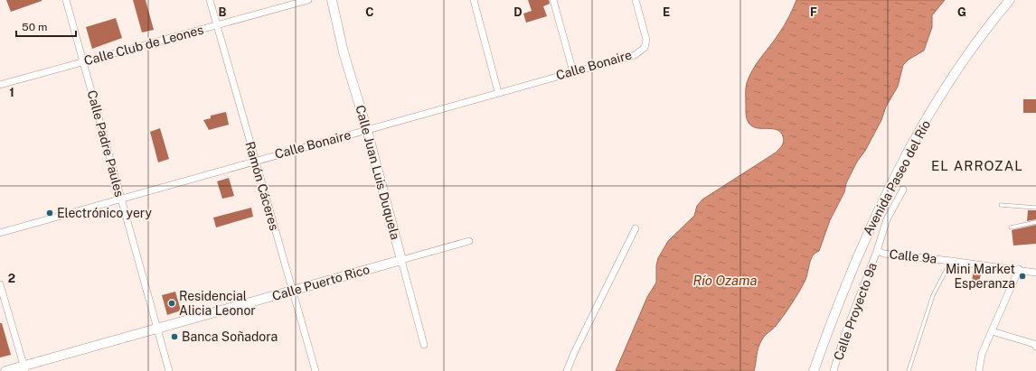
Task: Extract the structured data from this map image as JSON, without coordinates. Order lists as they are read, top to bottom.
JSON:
{
  "streets": {
    "street": [
      "Calle Club de Leones",
      "Calle Bonaire",
      "Calle Padre Paules",
      "Calle Juan Luis Duquela",
      "Avenida Paseo del Río",
      "Ramón Cáceres",
      "Calle 9a",
      "Calle Puerto Rico",
      "Calle Proyecto 9a"
    ]
  },
  "crossings": [
    ["Calle Club de Leones", "Calle Padre Paules"],
    ["Calle Club de Leones", "Ramón Cáceres"],
    ["Calle Bonaire", "Calle Padre Paules"],
    ["Calle Bonaire", "Calle Juan Luis Duquela"],
    ["Calle Bonaire", "Ramón Cáceres"],
    ["Calle Padre Paules", "Calle Puerto Rico"],
    ["Calle Juan Luis Duquela", "Calle Puerto Rico"],
    ["Ramón Cáceres", "Calle Puerto Rico"],
    ["Calle 9a", "Calle Proyecto 9a"]
  ],
  "districts": ["EL ARROZAL"],
  "water": ["Río Ozama"],
  "places": [
    "Electrónico yery",
    "Mini Market Esperanza",
    "Residencial Alicia Leonor",
    "Banca Soñadora"
  ],
  "scale_bar": "50 m",
  "grid": {
    "columns": [
      "B",
      "C",
      "D",
      "E",
      "F",
      "G"
    ],
    "rows": ["1", "2"]
  }
}
